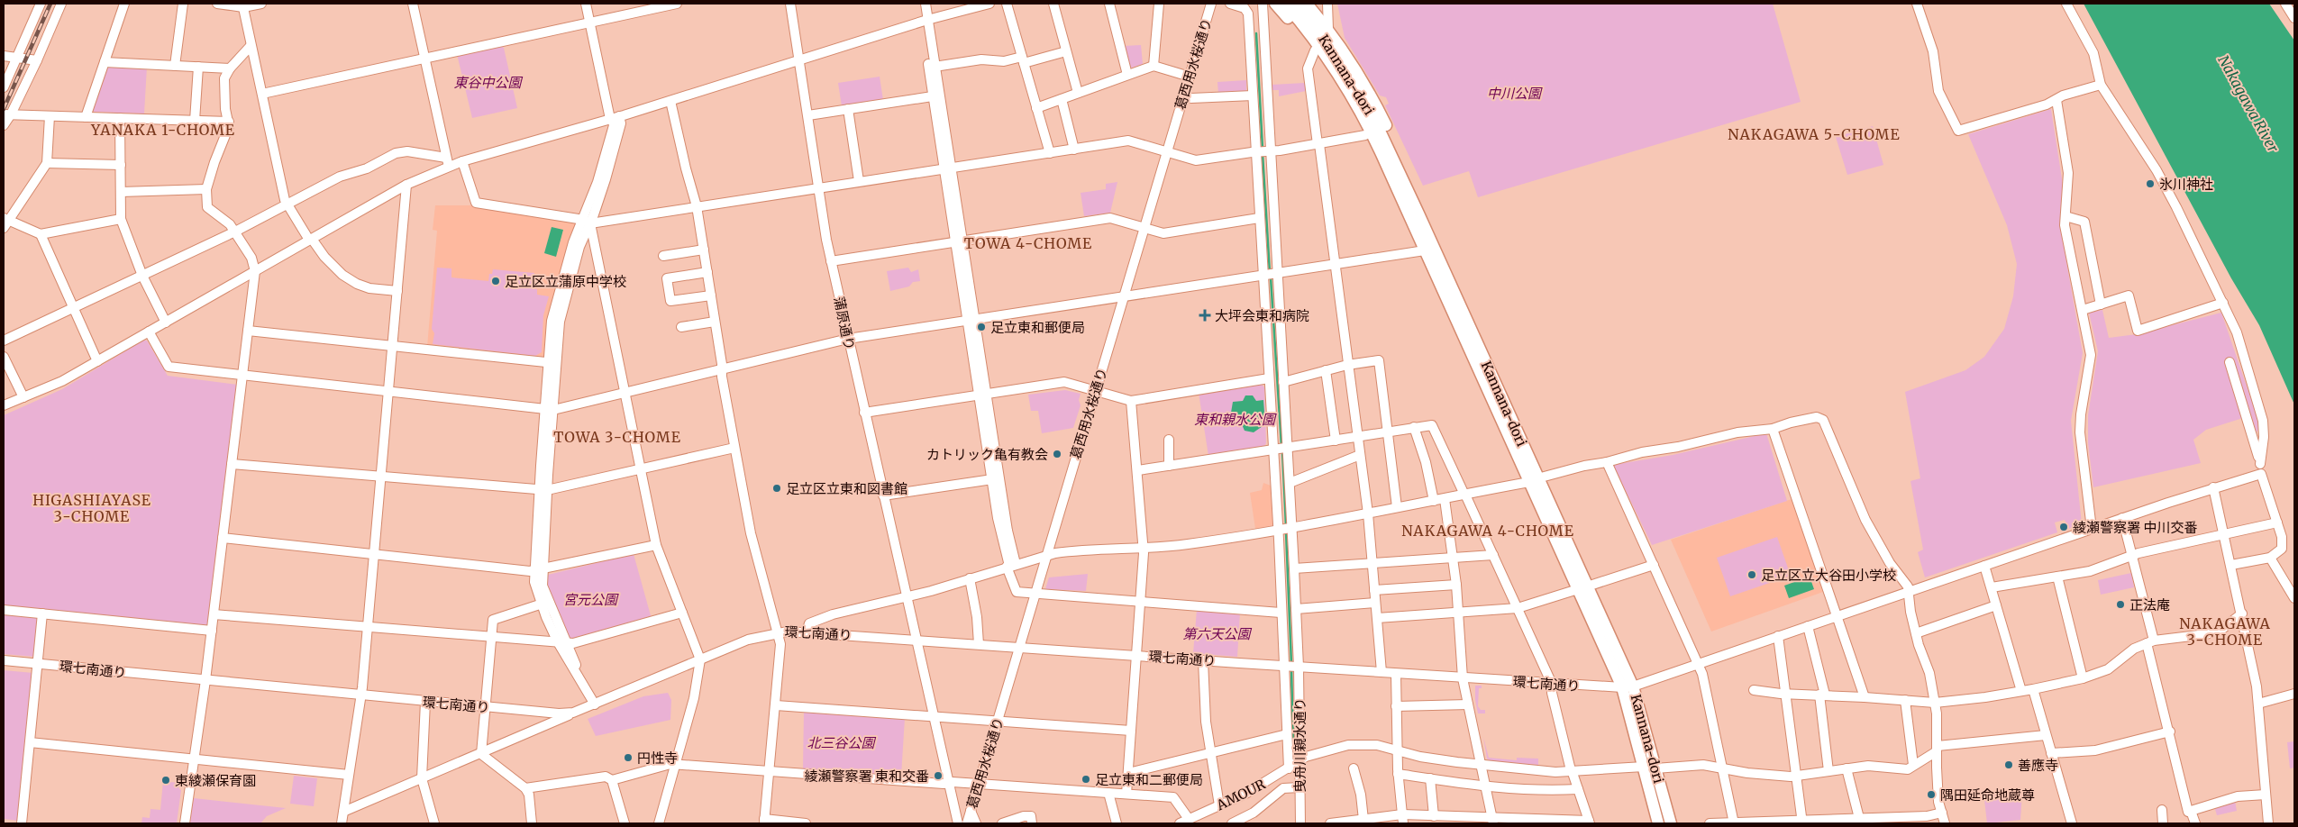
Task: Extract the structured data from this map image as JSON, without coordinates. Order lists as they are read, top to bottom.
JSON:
{
  "streets": {
    "main road": ["Kannana-dori"],
    "street": [
      "葛西用水桜通り",
      "蒲原通り",
      "環七南通り",
      "曳舟川親水通り",
      "AMOUR"
    ]
  },
  "crossings": [
    ["葛西用水桜通り", "環七南通り"],
    ["Kannana-dori", "環七南通り"],
    ["Kannana-dori", "AMOUR"],
    ["蒲原通り", "環七南通り"],
    ["環七南通り", "曳舟川親水通り"],
    ["曳舟川親水通り", "AMOUR"]
  ],
  "districts": [
    "YANAKA 1-CHOME",
    "NAKAGAWA 5-CHOME",
    "TOWA 4-CHOME",
    "TOWA 3-CHOME",
    "HIGASHIAYASE 3-CHOME",
    "NAKAGAWA 4-CHOME",
    "NAKAGAWA 3-CHOME"
  ],
  "water": ["Nakagawa River"],
  "parks": [
    "東谷中公園",
    "中川公園",
    "東和親水公園",
    "宮元公園",
    "第六天公園",
    "北三谷公園"
  ],
  "places": {
    "other": [
      "氷川神社",
      "足立区立蒲原中学校",
      "足立東和郵便局",
      "カトリック亀有教会",
      "足立区立東和図書館",
      "綾瀬警察署 中川交番",
      "足立区立大谷田小学校",
      "正法庵",
      "円性寺",
      "善應寺",
      "綾瀬警察署 東和交番",
      "足立東和二郵便局",
      "東綾瀬保育園",
      "隅田延命地蔵尊"
    ],
    "health": ["大坪会東和病院"]
  }
}
